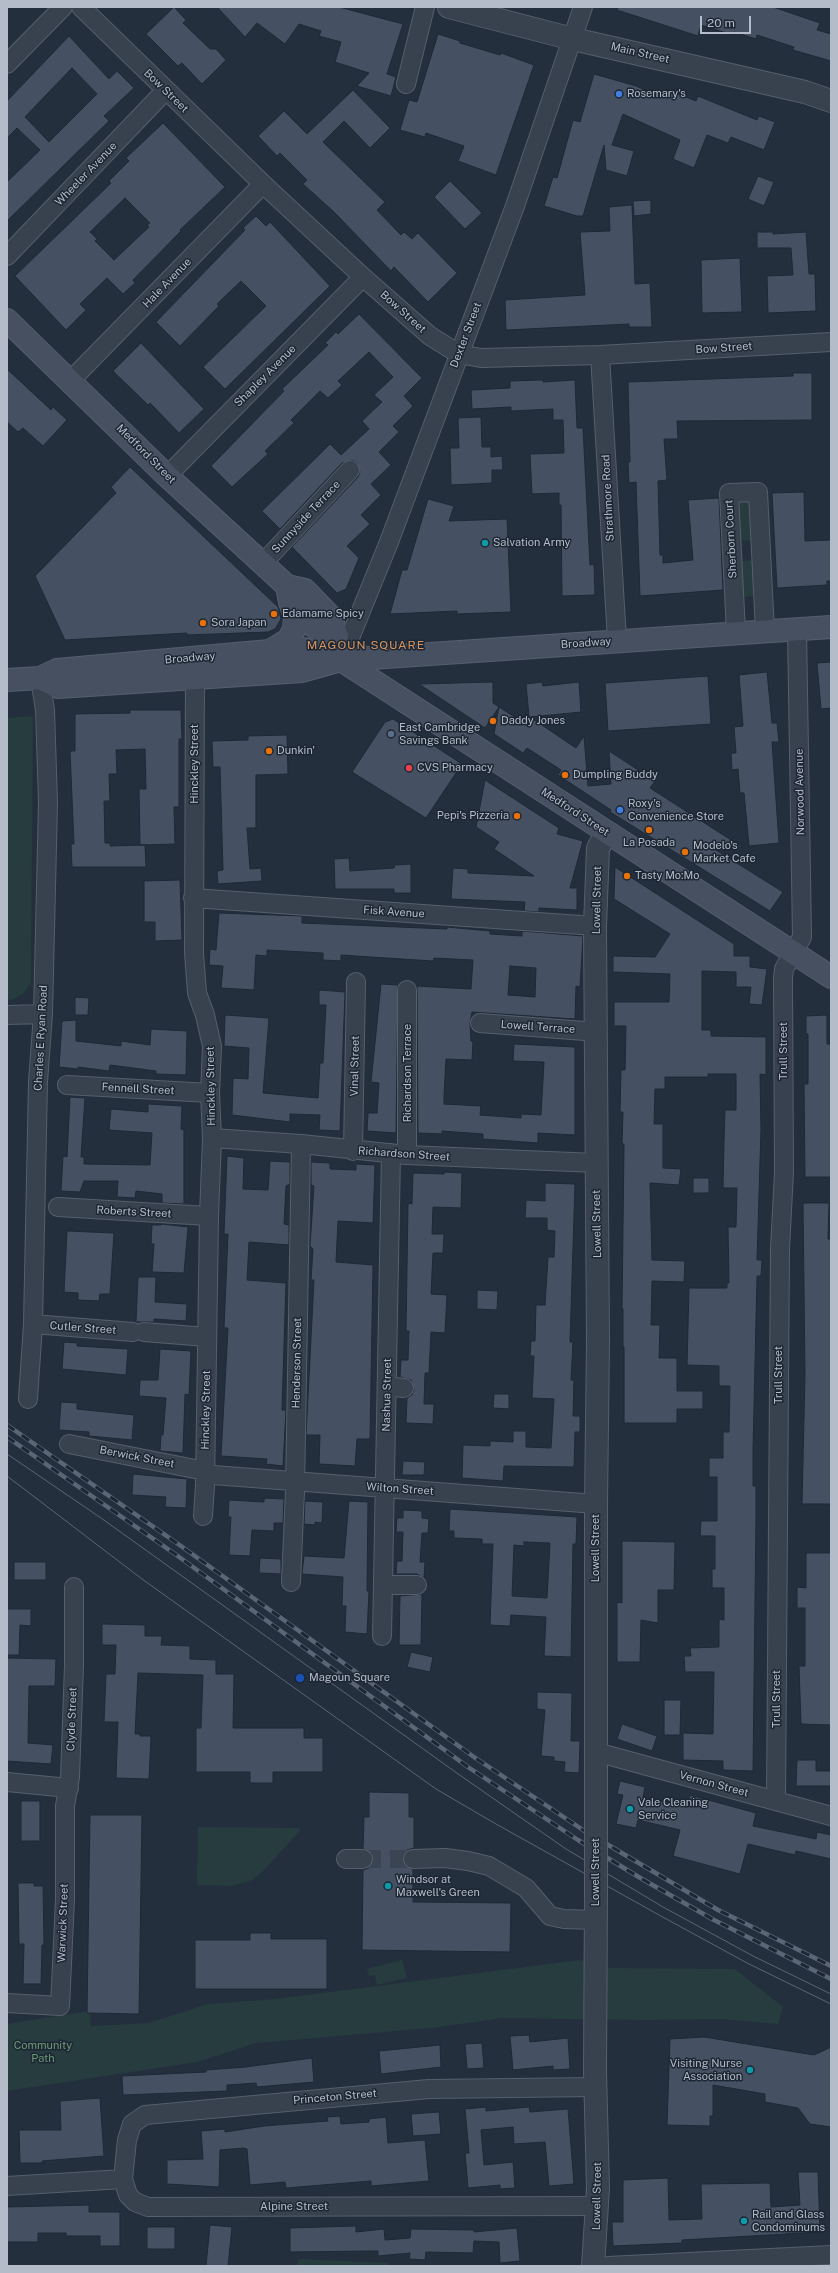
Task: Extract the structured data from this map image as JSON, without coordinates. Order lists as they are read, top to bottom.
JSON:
{
  "streets": {
    "main road": ["Medford Street", "Broadway"],
    "street": [
      "Main Street",
      "Bow Street",
      "Wheeler Avenue",
      "Hale Avenue",
      "Dexter Street",
      "Shapley Avenue",
      "Strathmore Road",
      "Sunnyside Terrace",
      "Sherborn Court",
      "Hinckley Street",
      "Norwood Avenue",
      "Lowell Street",
      "Fisk Avenue",
      "Lowell Terrace",
      "Charles E Ryan Road",
      "Trull Street",
      "Vinal Street",
      "Richardson Terrace",
      "Fennell Street",
      "Richardson Street",
      "Roberts Street",
      "Cutler Street",
      "Henderson Street",
      "Nashua Street",
      "Berwick Street",
      "Wilton Street",
      "Clyde Street",
      "Vernon Street",
      "Warwick Street",
      "Princeton Street",
      "Alpine Street"
    ]
  },
  "crossings": [
    ["Main Street", "Dexter Street"],
    ["Bow Street", "Wheeler Avenue"],
    ["Bow Street", "Hale Avenue"],
    ["Bow Street", "Dexter Street"],
    ["Bow Street", "Shapley Avenue"],
    ["Bow Street", "Strathmore Road"],
    ["Hale Avenue", "Medford Street"],
    ["Dexter Street", "Medford Street"],
    ["Dexter Street", "Broadway"],
    ["Shapley Avenue", "Medford Street"],
    ["Medford Street", "Sunnyside Terrace"],
    ["Medford Street", "Broadway"],
    ["Medford Street", "Norwood Avenue"],
    ["Medford Street", "Lowell Street"],
    ["Medford Street", "Trull Street"],
    ["Strathmore Road", "Broadway"],
    ["Sherborn Court", "Broadway"],
    ["Broadway", "Hinckley Street"],
    ["Broadway", "Norwood Avenue"],
    ["Broadway", "Charles E Ryan Road"],
    ["Hinckley Street", "Fisk Avenue"],
    ["Hinckley Street", "Fennell Street"],
    ["Hinckley Street", "Richardson Street"],
    ["Hinckley Street", "Roberts Street"],
    ["Hinckley Street", "Cutler Street"],
    ["Hinckley Street", "Berwick Street"],
    ["Hinckley Street", "Wilton Street"],
    ["Norwood Avenue", "Trull Street"],
    ["Lowell Street", "Fisk Avenue"],
    ["Lowell Street", "Lowell Terrace"],
    ["Lowell Street", "Richardson Street"],
    ["Lowell Street", "Wilton Street"],
    ["Lowell Street", "Vernon Street"],
    ["Lowell Street", "Princeton Street"],
    ["Lowell Street", "Alpine Street"],
    ["Charles E Ryan Road", "Cutler Street"],
    ["Trull Street", "Vernon Street"],
    ["Vinal Street", "Richardson Street"],
    ["Richardson Terrace", "Richardson Street"],
    ["Richardson Terrace", "Nashua Street"],
    ["Richardson Street", "Henderson Street"],
    ["Richardson Street", "Nashua Street"],
    ["Henderson Street", "Wilton Street"],
    ["Nashua Street", "Wilton Street"],
    ["Berwick Street", "Wilton Street"],
    ["Clyde Street", "Warwick Street"],
    ["Princeton Street", "Alpine Street"]
  ],
  "districts": ["MAGOUN SQUARE"],
  "parks": ["Community Path"],
  "places": [
    "Rosemary's",
    "Salvation Army",
    "Edamame Spicy",
    "Sora Japan",
    "Daddy Jones",
    "East Cambridge Savings Bank",
    "Dunkin'",
    "CVS Pharmacy",
    "Dumpling Buddy",
    "Roxy's Convenience Store",
    "Pepi's Pizzeria",
    "La Posada",
    "Modelo's Market Cafe",
    "Tasty Mo:Mo",
    "Magoun Square",
    "Vale Cleaning Service",
    "Windsor at Maxwell's Green",
    "Visiting Nurse Association",
    "Rail and Glass Condominums"
  ],
  "scale_bar": "20 m"
}
